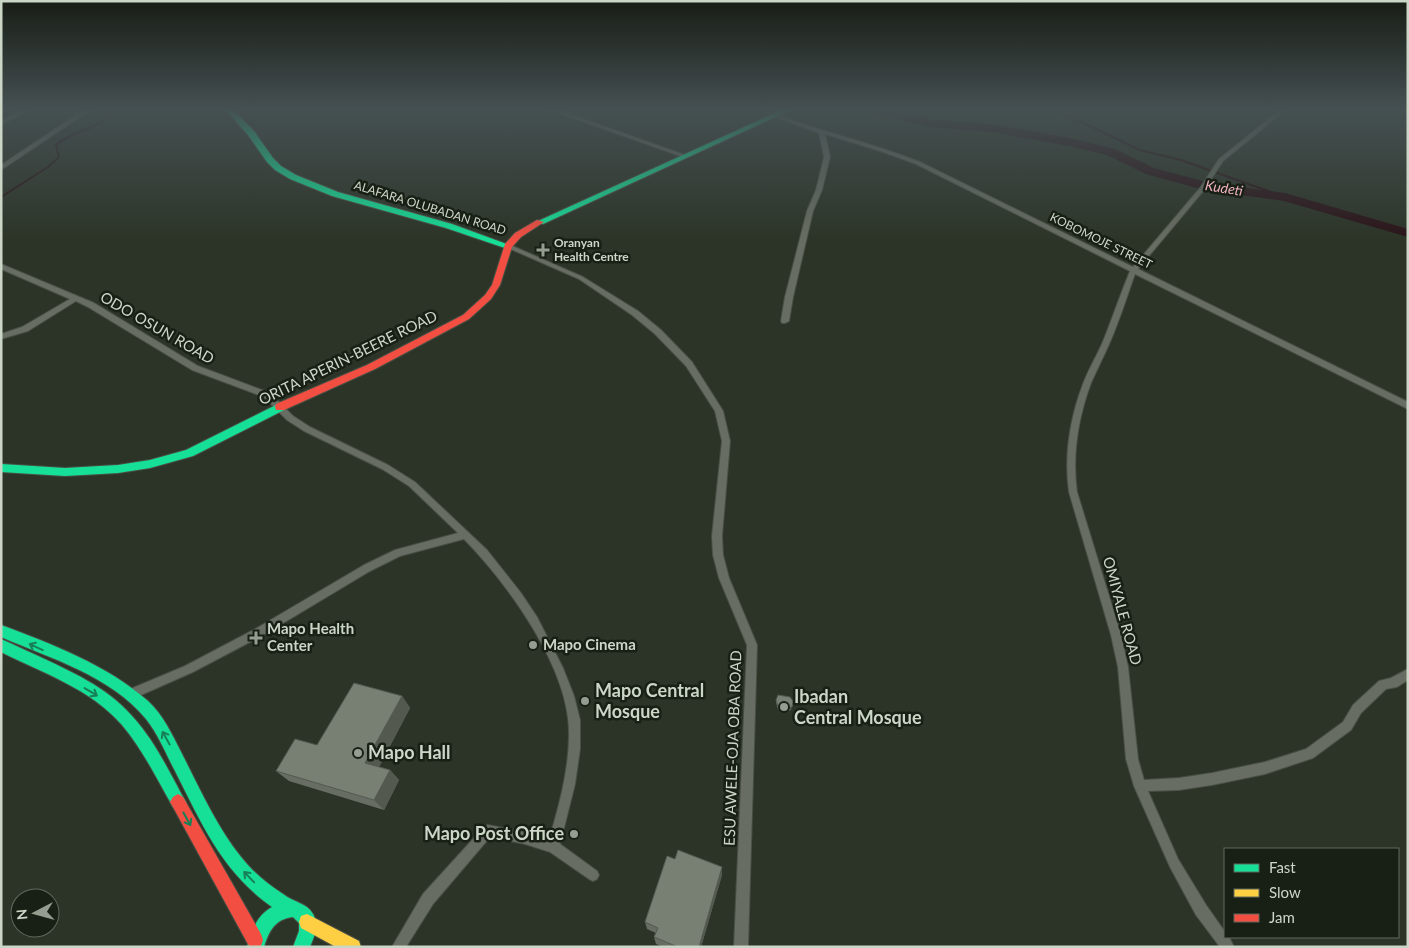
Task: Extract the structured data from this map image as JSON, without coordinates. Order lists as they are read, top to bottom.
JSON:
{
  "streets": {
    "main road": ["ALAFARA OLUBADAN ROAD", "ORITA APERIN-BEERE ROAD"],
    "street": [
      "KOBOMOJE STREET",
      "ODO OSUN ROAD",
      "OMIYALE ROAD",
      "ESU AWELE-OJA OBA ROAD"
    ]
  },
  "crossings": [
    ["ALAFARA OLUBADAN ROAD", "ORITA APERIN-BEERE ROAD"],
    ["ALAFARA OLUBADAN ROAD", "ESU AWELE-OJA OBA ROAD"],
    ["KOBOMOJE STREET", "OMIYALE ROAD"],
    ["ODO OSUN ROAD", "ORITA APERIN-BEERE ROAD"],
    ["ORITA APERIN-BEERE ROAD", "ESU AWELE-OJA OBA ROAD"]
  ],
  "water": ["Kudeti"],
  "places": {
    "health": ["Oranyan Health Centre", "Mapo Health Center"],
    "other": [
      "Mapo Cinema",
      "Mapo Central Mosque",
      "Ibadan Central Mosque",
      "Mapo Hall",
      "Mapo Post Office"
    ]
  },
  "legend": ["Fast", "Slow", "Jam"],
  "north": "left"
}
